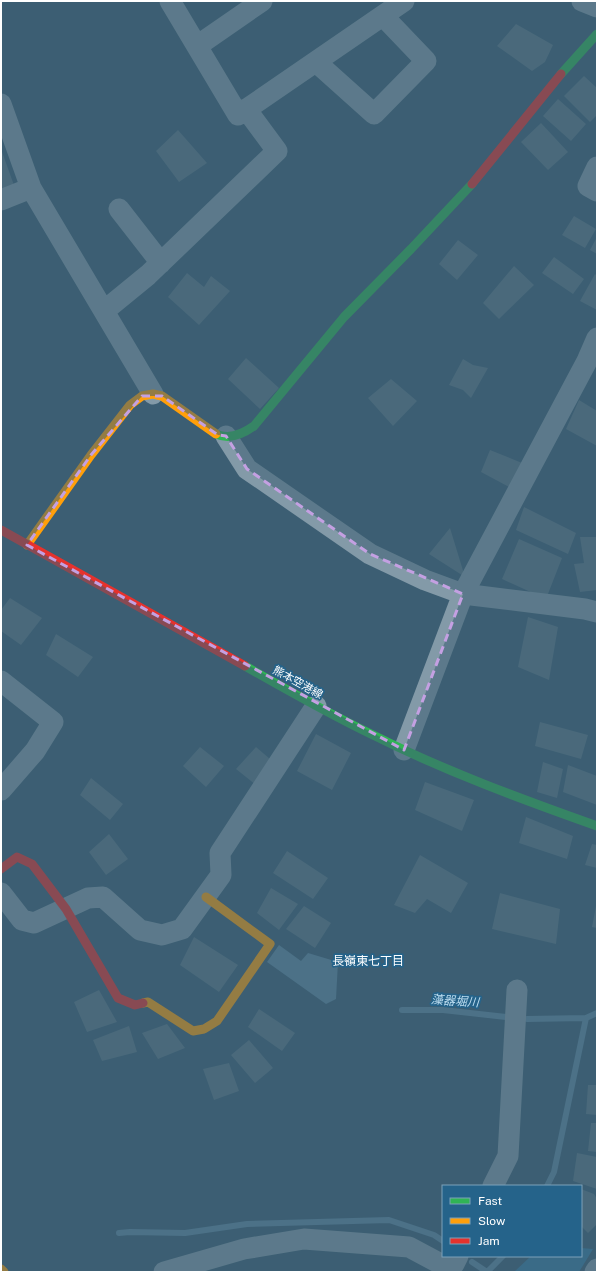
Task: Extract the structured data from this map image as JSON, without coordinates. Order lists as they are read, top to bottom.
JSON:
{
  "streets": {
    "street": ["熊本空港線"]
  },
  "districts": ["長嶺東七丁目"],
  "water": ["藻器堀川"],
  "legend": ["Fast", "Slow", "Jam"]
}
